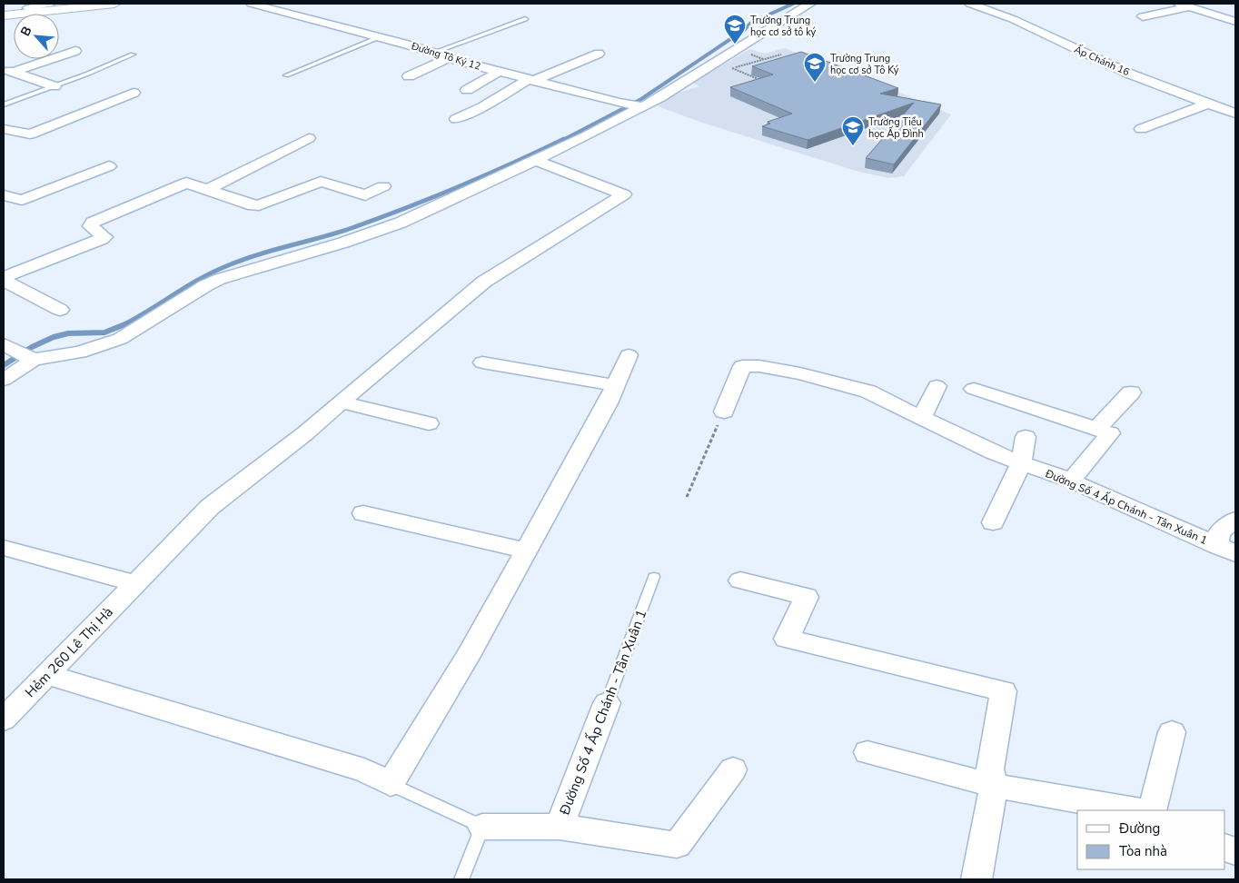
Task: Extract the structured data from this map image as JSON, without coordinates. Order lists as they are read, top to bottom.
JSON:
{
  "streets": {
    "street": [
      "Đường Tô Ký 12",
      "Ấp Chánh 16",
      "Đường Số 4 Ấp Chánh - Tân Xuân 1",
      "Hẻm 260 Lê Thị Hà"
    ]
  },
  "places": {
    "school or university": ["Trường Trung học cơ sở tô ký", "Trường Trung học cơ sở Tô Ký", "Trường Tiểu học Ấp Đình"]
  },
  "legend": ["Đường", "Tòa nhà"],
  "north": "top left"
}
